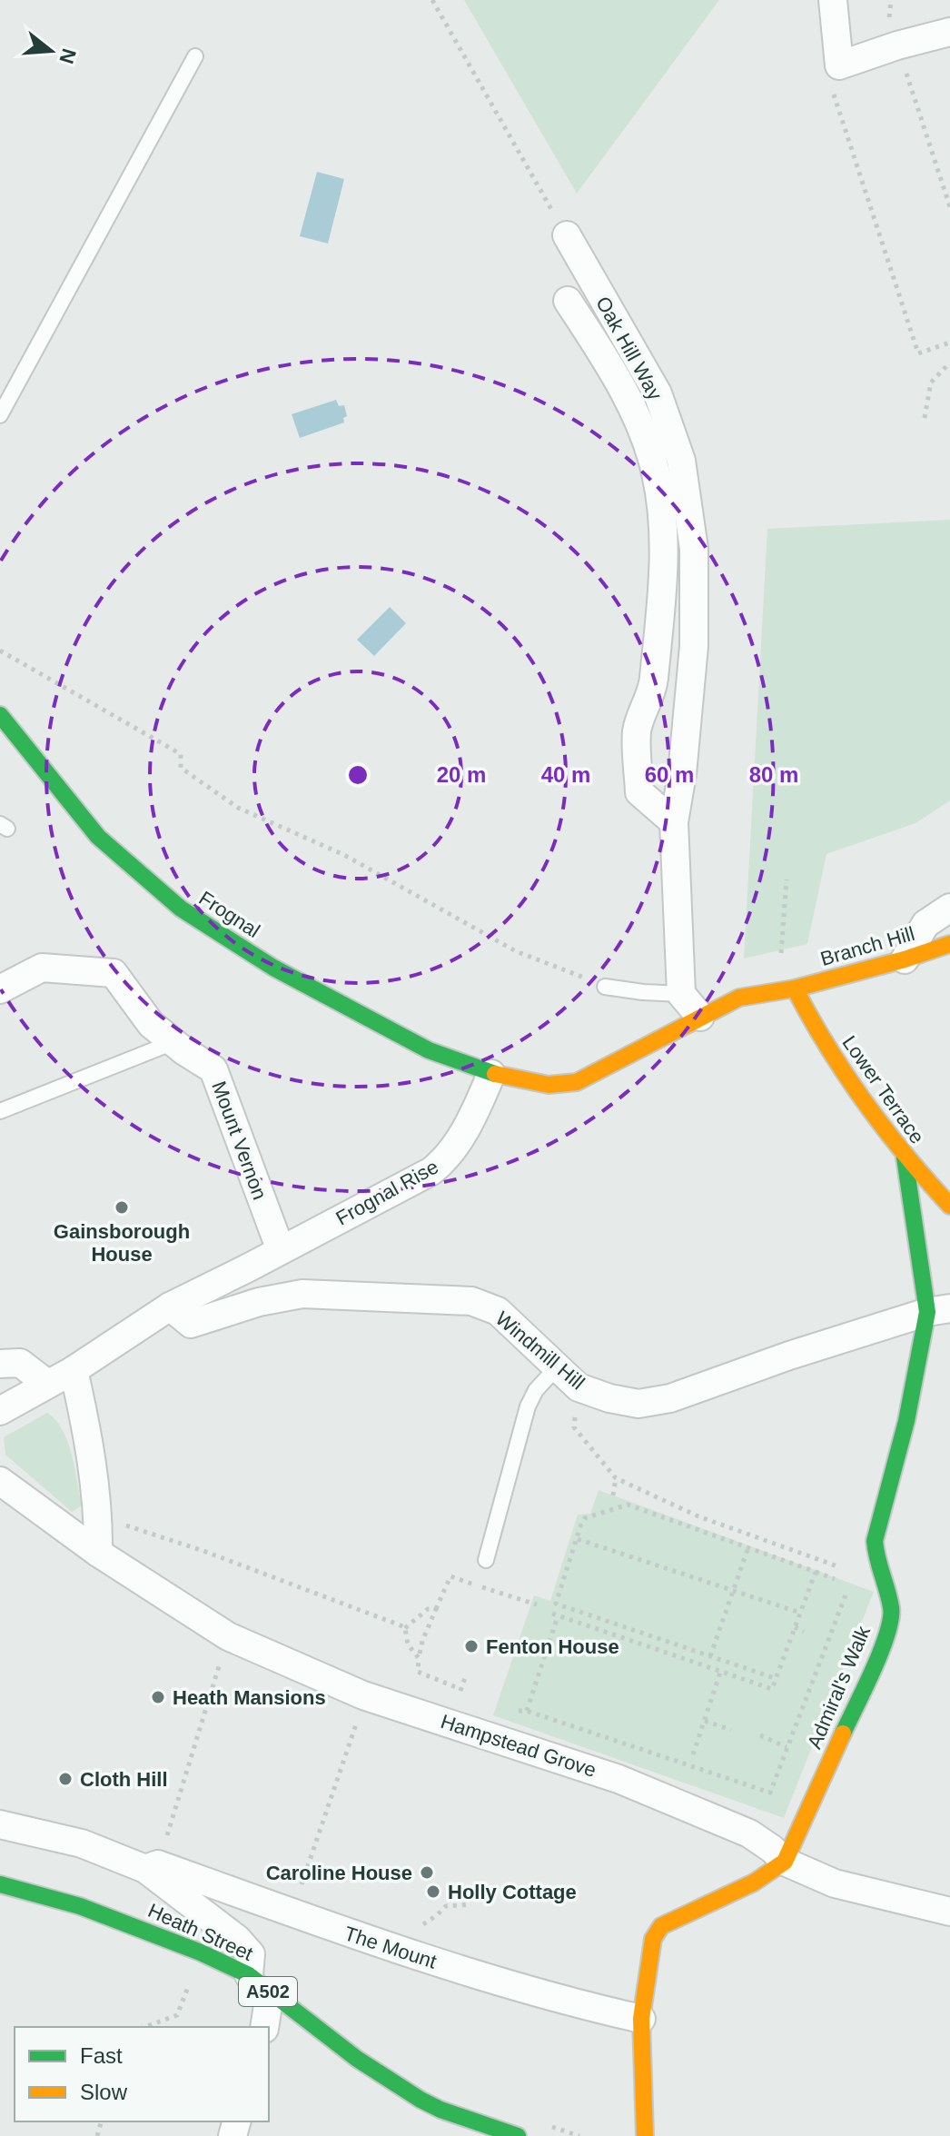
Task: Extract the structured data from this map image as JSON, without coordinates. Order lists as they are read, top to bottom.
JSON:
{
  "streets": {
    "street": [
      "Oak Hill Way",
      "Frognal",
      "Branch Hill",
      "Lower Terrace",
      "Mount Vernon",
      "Frognal Rise",
      "Windmill Hill",
      "Admiral's Walk",
      "Hampstead Grove",
      "Heath Street",
      "The Mount",
      "A502"
    ]
  },
  "crossings": [
    ["Frognal", "Frognal Rise"],
    ["Branch Hill", "Lower Terrace"],
    ["Lower Terrace", "Admiral's Walk"],
    ["Mount Vernon", "Frognal Rise"],
    ["Frognal Rise", "Windmill Hill"],
    ["Windmill Hill", "Admiral's Walk"],
    ["Admiral's Walk", "Hampstead Grove"],
    ["Heath Street", "The Mount"]
  ],
  "places": [
    "Gainsborough House",
    "Fenton House",
    "Heath Mansions",
    "Cloth Hill",
    "Caroline House",
    "Holly Cottage"
  ],
  "legend": ["Fast", "Slow"],
  "north": "right",
  "rings": [
    "20 m",
    "40 m",
    "60 m",
    "80 m"
  ]
}
